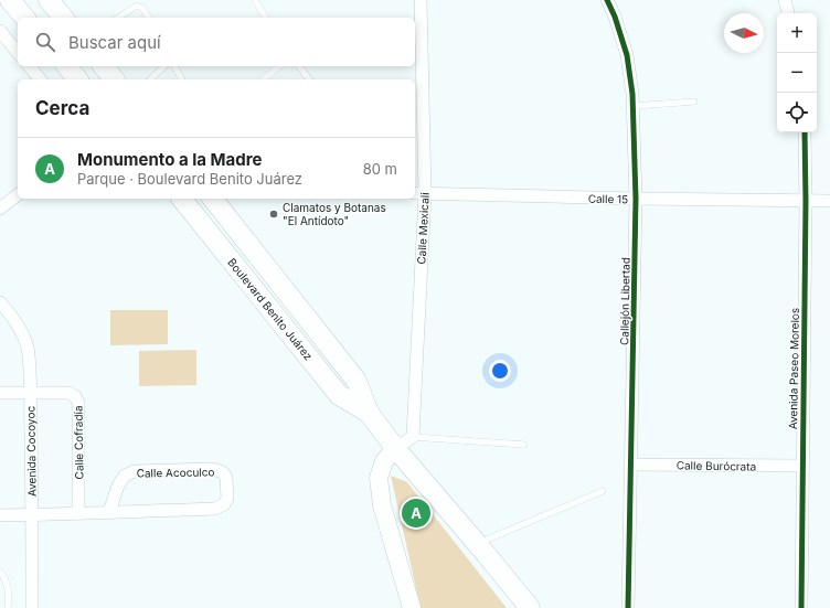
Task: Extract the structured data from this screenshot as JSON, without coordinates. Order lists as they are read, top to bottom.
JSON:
{
  "streets": {
    "main road": ["Boulevard Benito Juárez"],
    "street": [
      "Calle 15",
      "Calle Mexicali",
      "Callejón Libertad",
      "Avenida Paseo Morelos",
      "Calle Cofradía",
      "Avenida Cocoyoc",
      "Calle Burócrata",
      "Calle Acoculco"
    ]
  },
  "crossings": [
    ["Calle 15", "Calle Mexicali"],
    ["Calle 15", "Callejón Libertad"],
    ["Calle 15", "Avenida Paseo Morelos"],
    ["Callejón Libertad", "Calle Burócrata"],
    ["Avenida Paseo Morelos", "Calle Burócrata"],
    ["Calle Cofradía", "Avenida Cocoyoc"],
    ["Calle Cofradía", "Calle Acoculco"],
    ["Avenida Cocoyoc", "Calle Acoculco"]
  ],
  "places": ["Clamatos y Botanas \"El Antídoto\""],
  "north": "right",
  "page": {
    "map_buttons": ["+", "−"],
    "search": "Buscar aquí",
    "heading": "Cerca",
    "list": [
      {
        "mark": "A",
        "name": "Monumento a la Madre",
        "note": "Parque · Boulevard Benito Juárez",
        "value": "80 m"
      }
    ],
    "pins": "A"
  }
}
